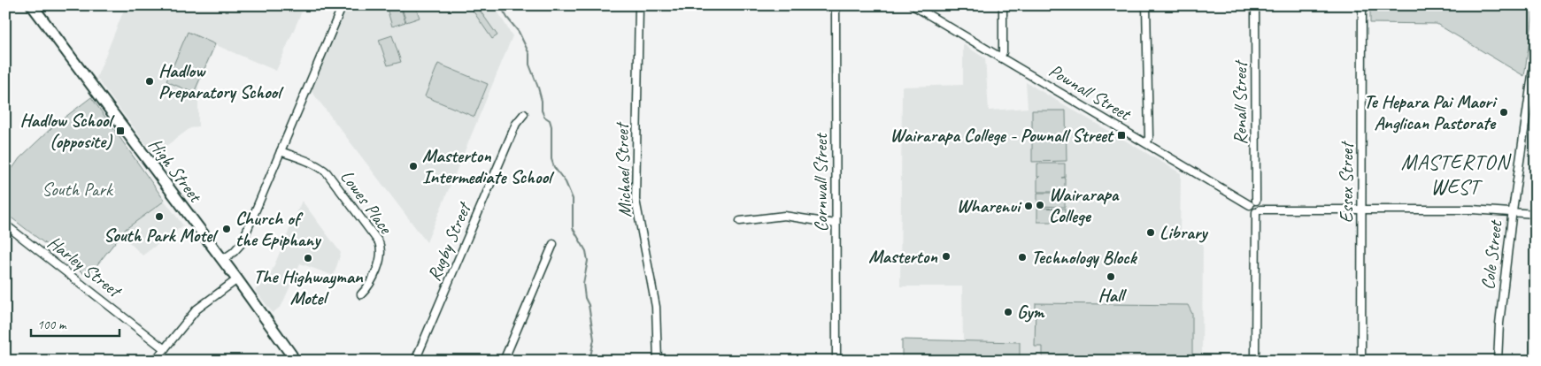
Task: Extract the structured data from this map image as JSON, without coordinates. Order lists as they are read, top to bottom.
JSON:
{
  "streets": {
    "highway": ["High Street"],
    "street": [
      "Pownall Street",
      "Renall Street",
      "Michael Street",
      "Cornwall Street",
      "Essex Street",
      "Lowes Place",
      "Rugby Street",
      "Cole Street",
      "Harley Street"
    ]
  },
  "crossings": [
    ["Pownall Street", "Renall Street"]
  ],
  "districts": ["MASTERTON WEST"],
  "parks": ["South Park"],
  "places": {
    "other": [
      "Hadlow Preparatory School",
      "Te Hepara Pai Maori Anglican Pastorate",
      "Masterton Intermediate School",
      "Wairarapa College",
      "Wharenui",
      "South Park Motel",
      "Church of the Epiphany",
      "Library",
      "Masterton",
      "Technology Block",
      "The Highwayman Motel",
      "Hall",
      "Gym"
    ],
    "transit": ["Hadlow School (opposite)", "Wairarapa College - Pownall Street"]
  },
  "scale_bar": "100 m"
}
